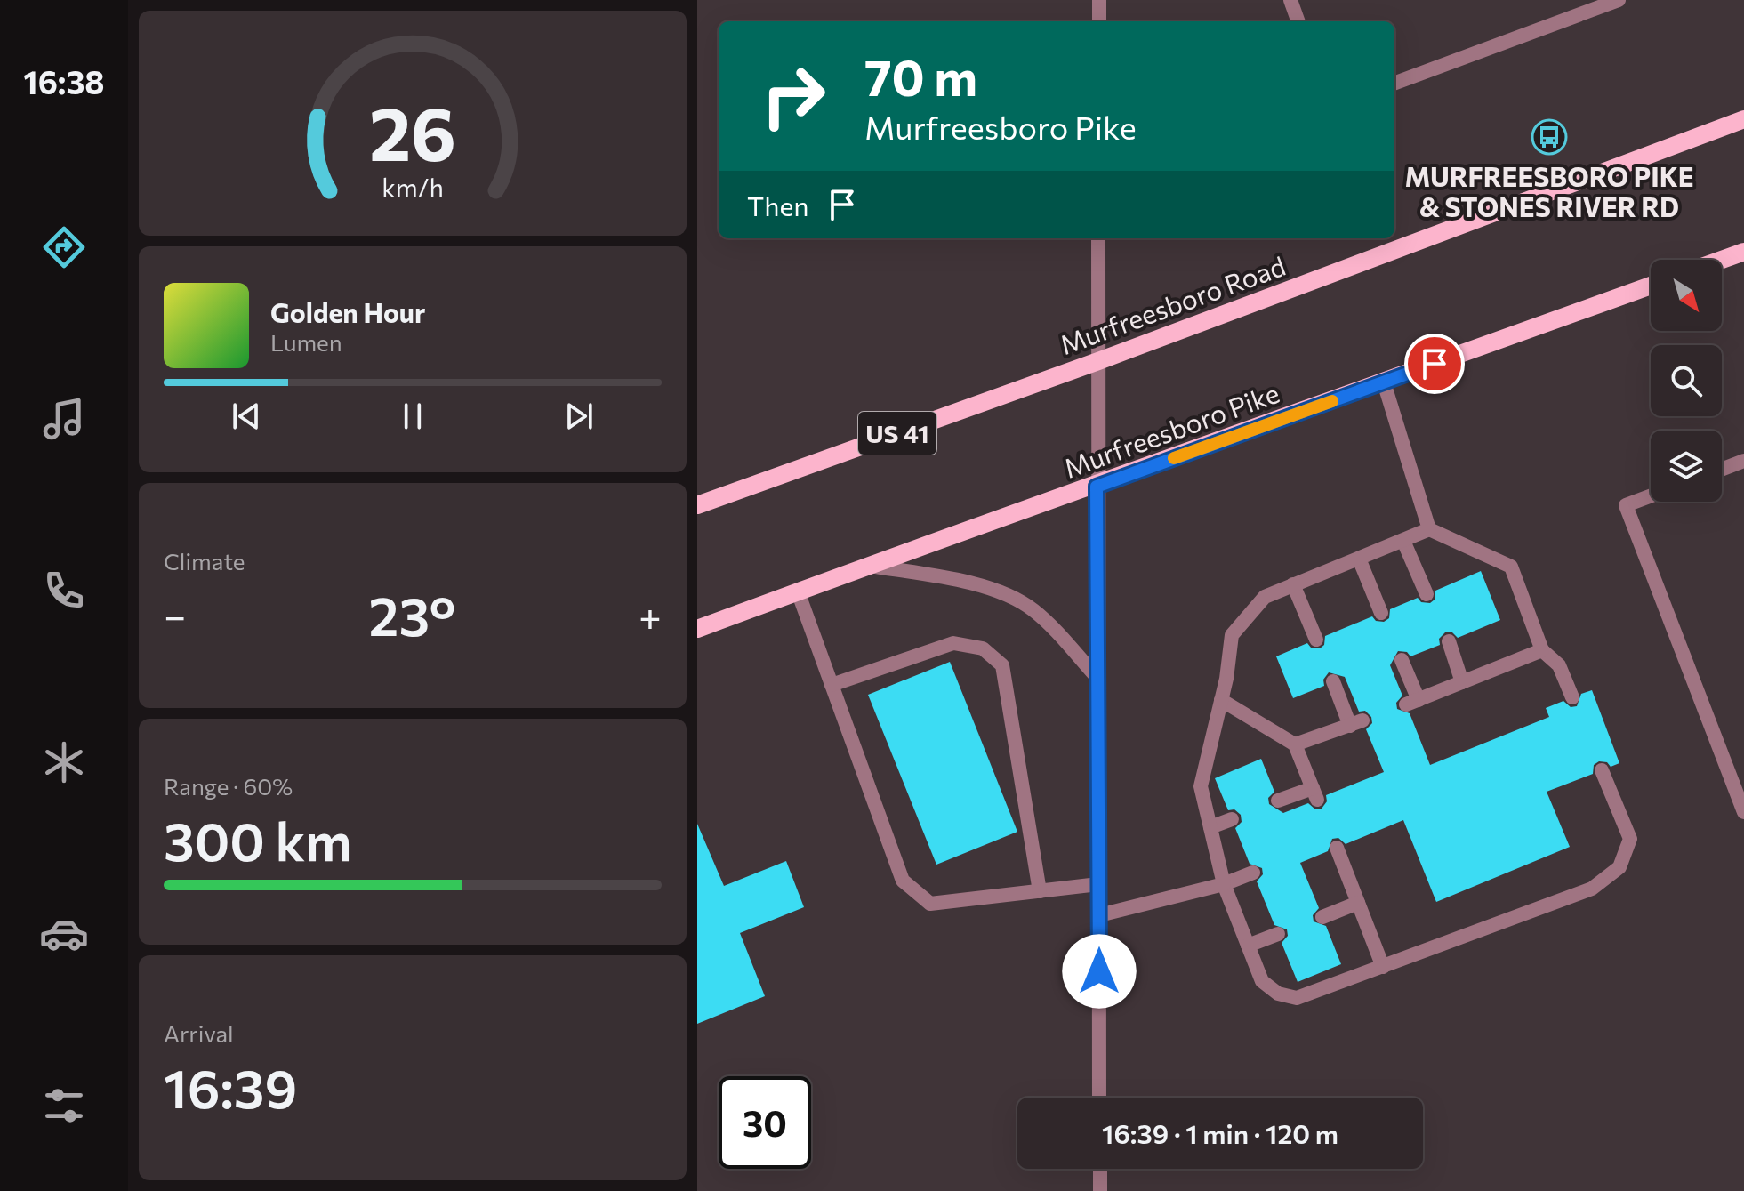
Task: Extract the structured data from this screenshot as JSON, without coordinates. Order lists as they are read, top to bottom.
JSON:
{
  "streets": {
    "main road": ["Murfreesboro Road", "Murfreesboro Pike", "US 41"]
  },
  "places": {
    "bus stop": ["MURFREESBORO PIKE & STONES RIVER RD"]
  },
  "north": "bottom right",
  "page": {
    "tabs": "16:38",
    "turn": ["70 m", "Murfreesboro Pike"],
    "then": "Then",
    "song": ["Golden Hour", "Lumen"],
    "tile": [
      "Climate",
      ["Range · 60%", "300 km"],
      ["Arrival", "16:39"]
    ],
    "heat": ["−", "23°", "+"],
    "limit": "30",
    "trip": "16:39 · 1 min · 120 m",
    "gauge": ["26", "km/h"]
  }
}
